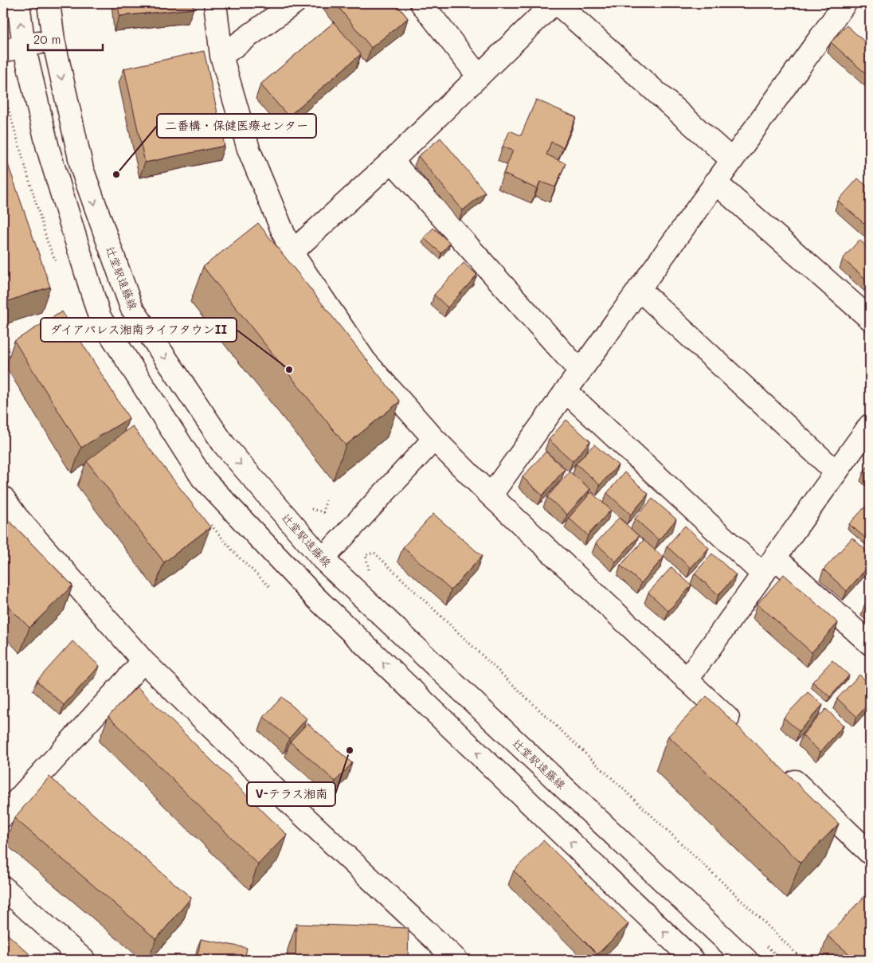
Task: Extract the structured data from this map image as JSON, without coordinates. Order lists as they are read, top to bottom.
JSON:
{
  "streets": {
    "street": ["辻堂駅遠藤線"]
  },
  "places": ["二番構・保健医療センター", "ダイアパレス湘南ライフタウンII", "V-テラス湘南"],
  "scale_bar": "20 m"
}
